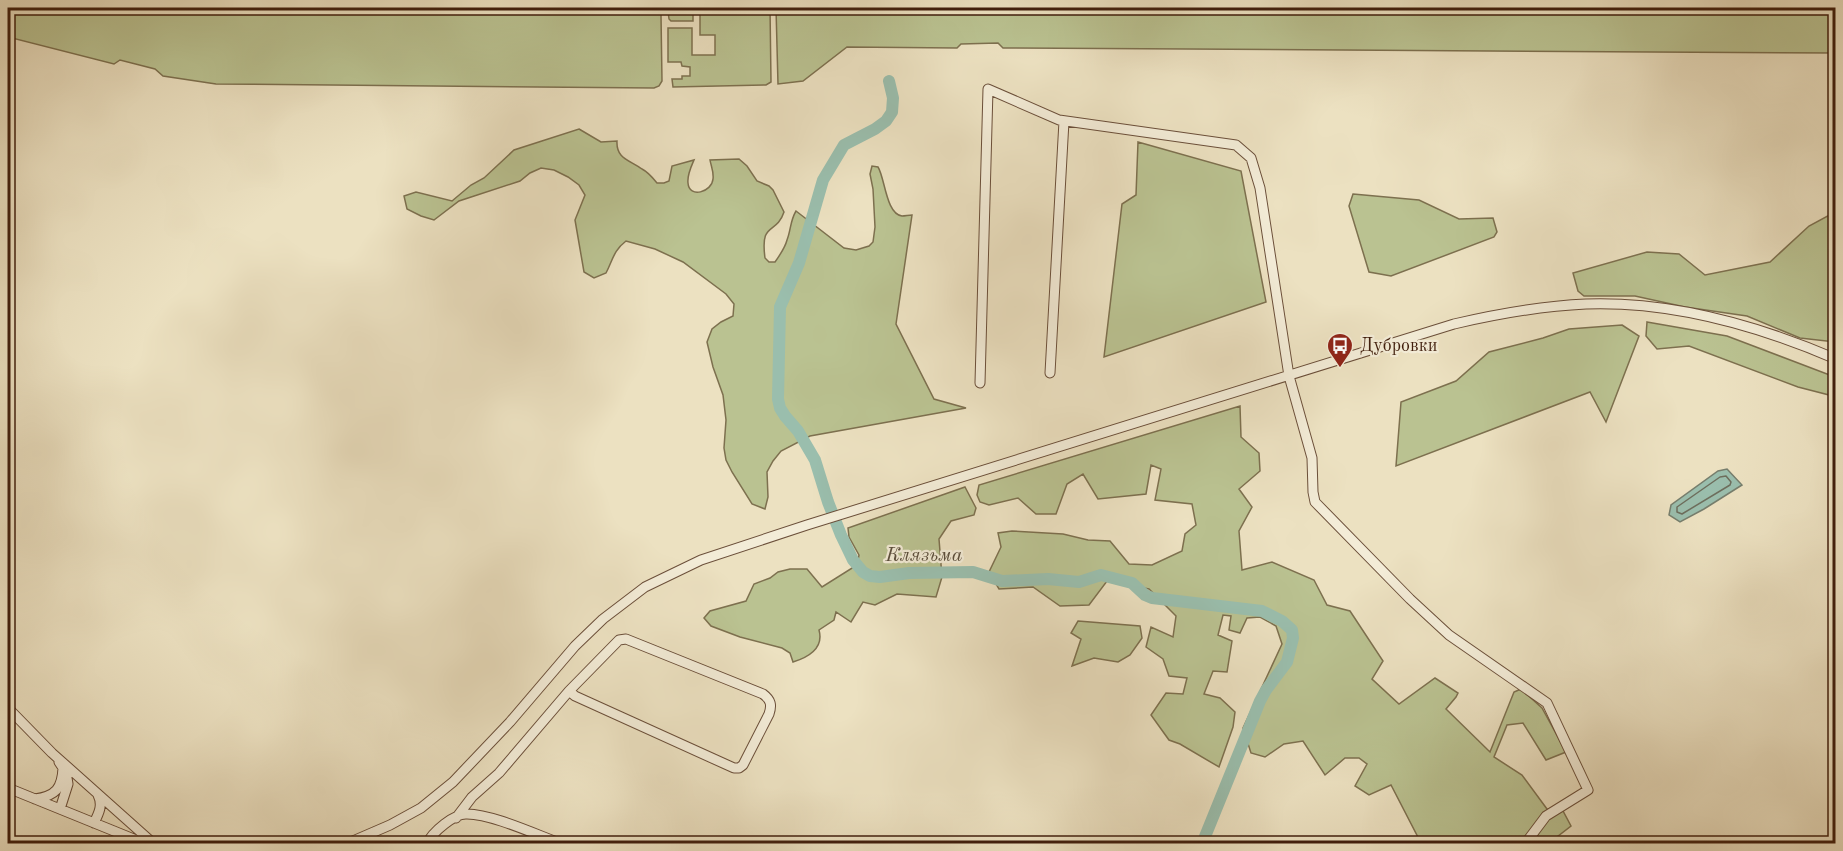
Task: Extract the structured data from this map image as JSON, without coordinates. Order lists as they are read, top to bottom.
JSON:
{
  "water": ["Клязьма"],
  "places": {
    "bus stop": ["Дубровки"]
  }
}
